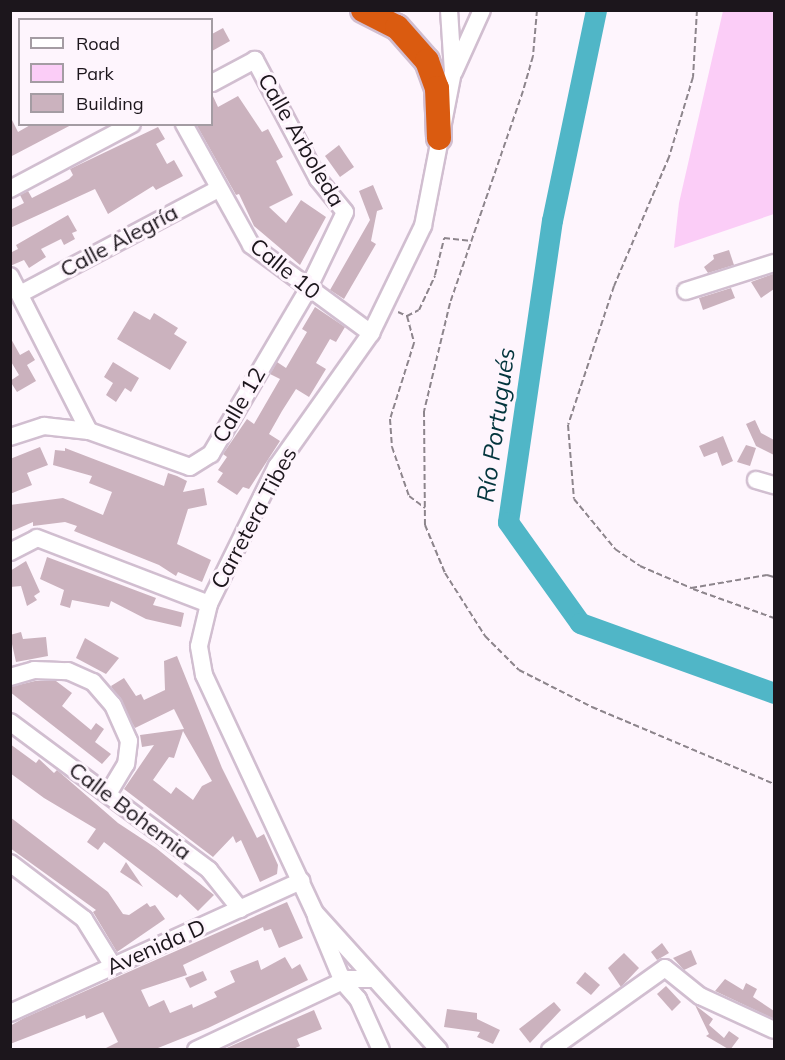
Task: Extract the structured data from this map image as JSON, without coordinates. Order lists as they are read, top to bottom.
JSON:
{
  "streets": {
    "street": [
      "Calle Arboleda",
      "Calle Alegría",
      "Calle 10",
      "Calle 12",
      "Carretera Tibes",
      "Calle Bohemia",
      "Avenida D"
    ]
  },
  "crossings": [
    ["Calle Arboleda", "Calle 12"],
    ["Calle Alegría", "Calle 10"],
    ["Calle 10", "Calle 12"],
    ["Calle 10", "Carretera Tibes"],
    ["Carretera Tibes", "Avenida D"],
    ["Calle Bohemia", "Avenida D"]
  ],
  "water": ["Río Portugués"],
  "legend": ["Road", "Park", "Building"]
}
